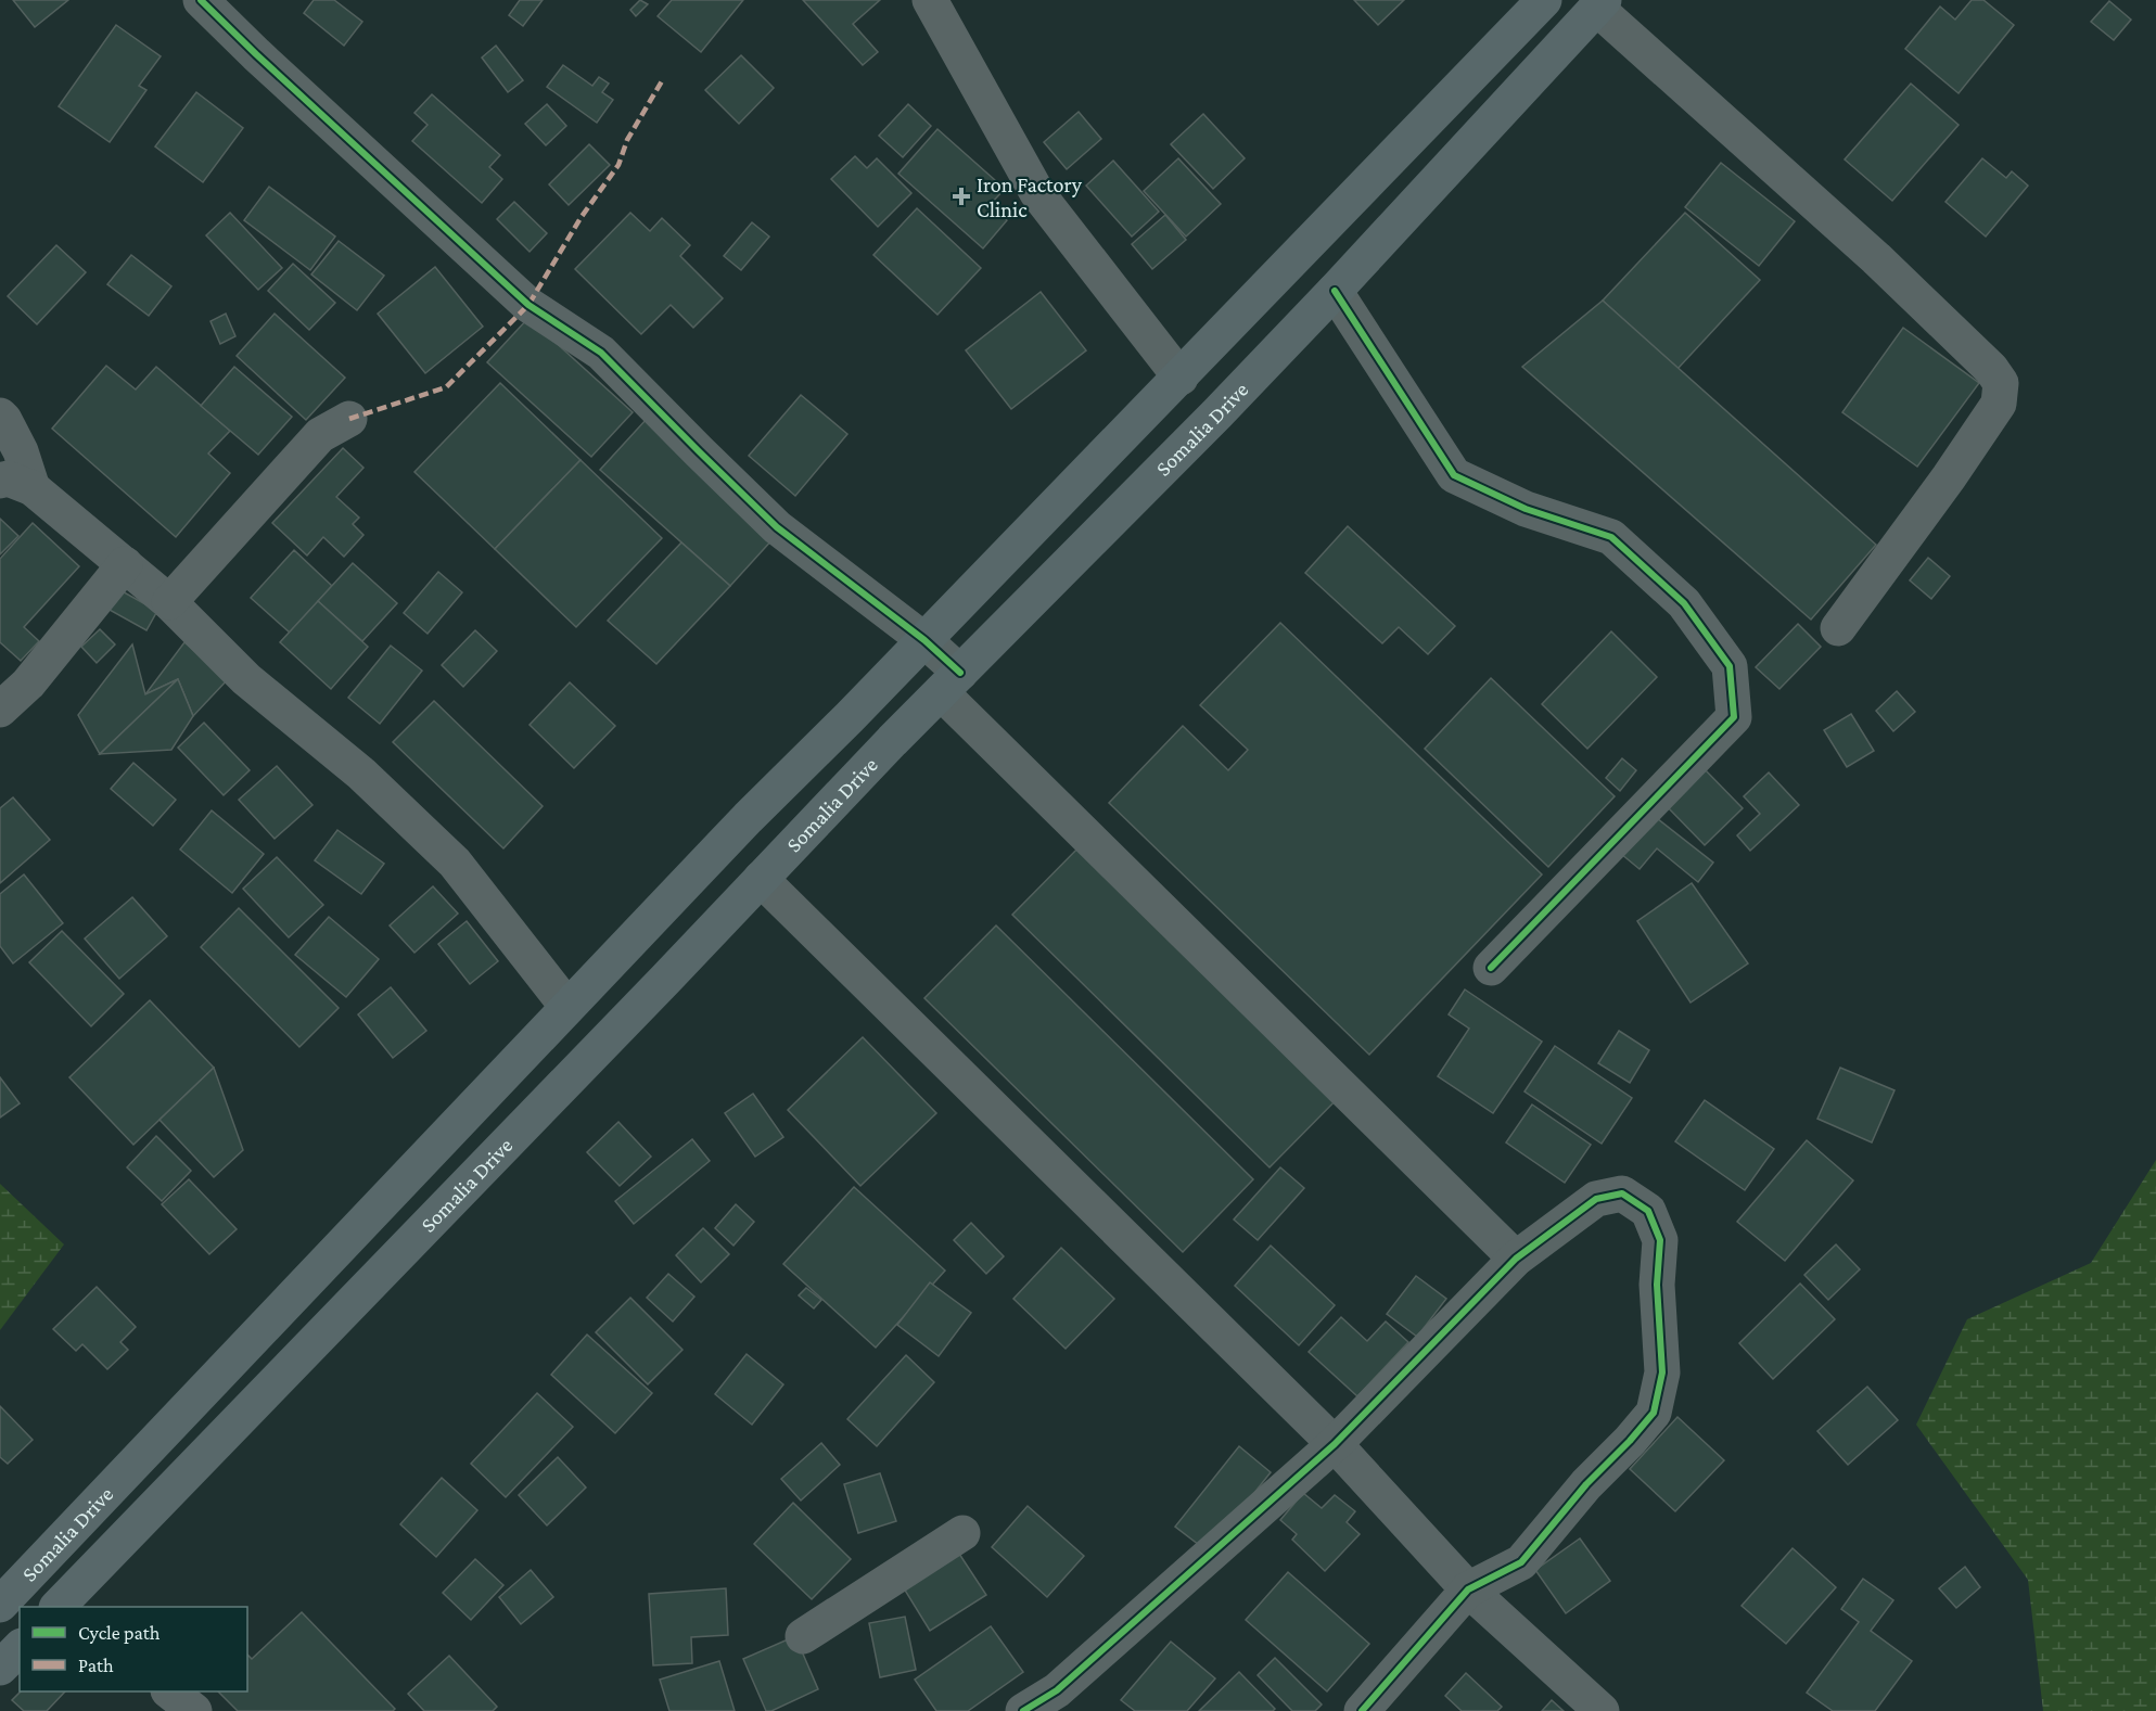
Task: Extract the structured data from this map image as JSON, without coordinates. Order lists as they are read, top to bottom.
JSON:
{
  "streets": {
    "main road": ["Somalia Drive"]
  },
  "places": {
    "health": ["Iron Factory Clinic"]
  },
  "legend": ["Cycle path", "Path"]
}
